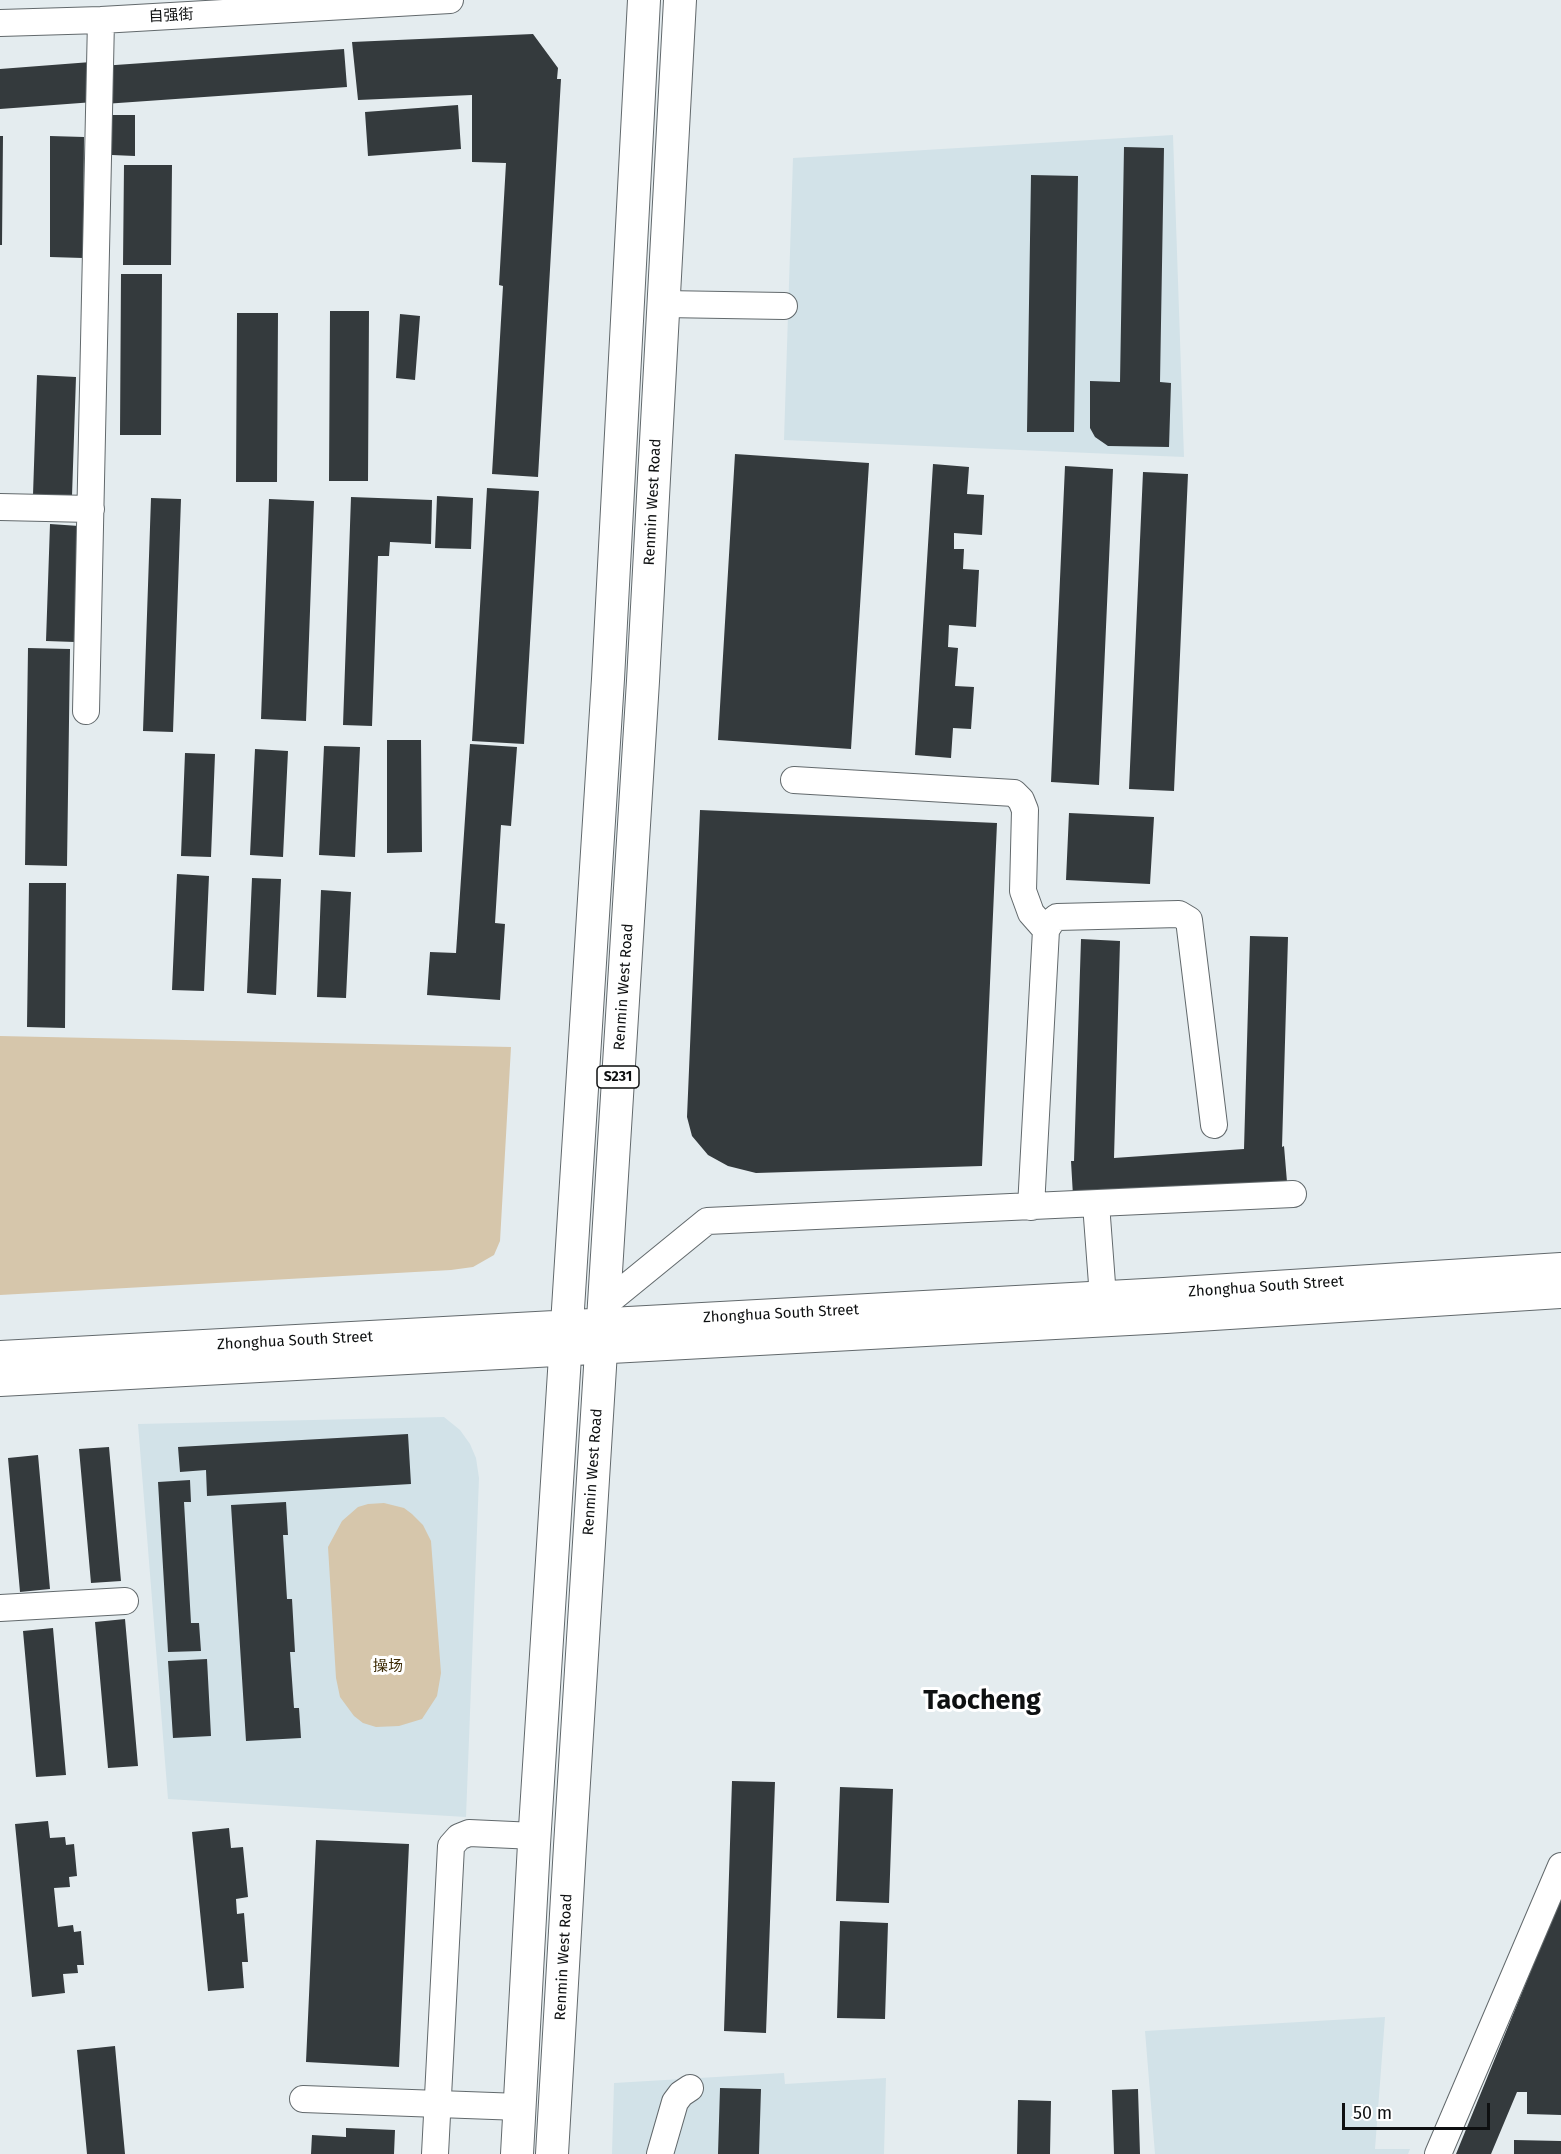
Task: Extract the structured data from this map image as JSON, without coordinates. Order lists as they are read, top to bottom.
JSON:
{
  "streets": {
    "main road": ["Renmin West Road", "S231", "Zhonghua South Street"],
    "street": ["自强街"]
  },
  "crossings": [
    ["Renmin West Road", "Zhonghua South Street"],
    ["S231", "Zhonghua South Street"]
  ],
  "districts": ["Taocheng"],
  "parks": ["操场"],
  "scale_bar": "50 m"
}
